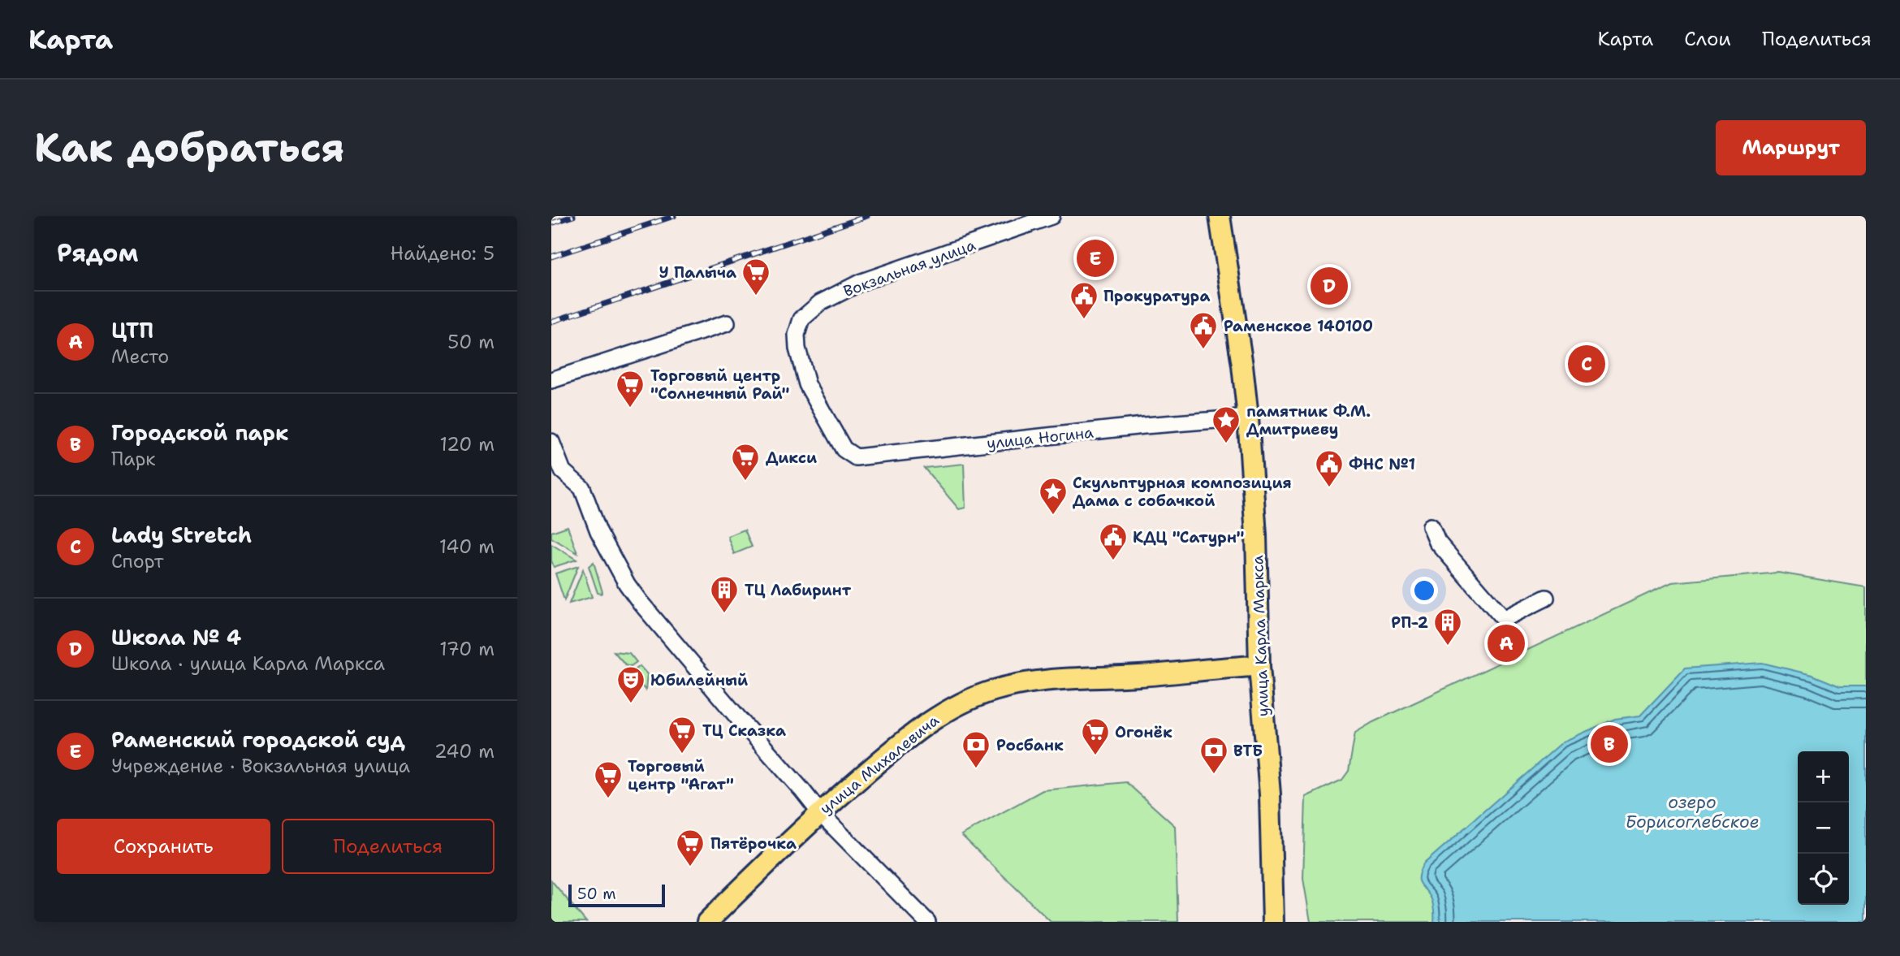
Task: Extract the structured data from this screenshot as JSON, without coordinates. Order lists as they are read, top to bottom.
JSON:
{
  "streets": {
    "main road": ["улица Карла Маркса", "улица Михалевича"],
    "street": ["Вокзальная улица", "улица Ногина"]
  },
  "crossings": [
    ["Вокзальная улица", "улица Ногина"],
    ["улица Ногина", "улица Карла Маркса"],
    ["улица Карла Маркса", "улица Михалевича"]
  ],
  "water": ["озеро Борисоглебское"],
  "places": {
    "supermarket": [
      "У Палыча",
      "Торговый центр \"Солнечный Рай\"",
      "Дикси",
      "ТЦ Сказка",
      "Огонёк",
      "Торговый центр \"Агат\"",
      "Пятёрочка"
    ],
    "public building": [
      "Прокуратура",
      "Раменское 140100",
      "ФНС №1",
      "КДЦ \"Сатурн\""
    ],
    "place": ["памятник Ф.М. Дмитриеву", "Скульптурная композиция Дама с собачкой"],
    "building": ["ТЦ Лабиринт", "РП-2"],
    "theatre": ["Юбилейный"],
    "bank": ["Росбанк", "ВТБ"]
  },
  "scale_bar": "50 m",
  "page": {
    "header": "Карта",
    "nav": ["Карта", "Слои", "Поделиться"],
    "buttons": [
      "Маршрут",
      ["Сохранить", "Поделиться"]
    ],
    "title": "Как добраться",
    "heading": ["Рядом", "Найдено: 5"],
    "pins": [
      "E",
      "D",
      "C",
      "A",
      "B"
    ],
    "list": [
      {
        "mark": "A",
        "name": "ЦТП",
        "note": "Место",
        "value": "50 m"
      },
      {
        "mark": "B",
        "name": "Городской парк",
        "note": "Парк",
        "value": "120 m"
      },
      {
        "mark": "C",
        "name": "Lady Stretch",
        "note": "Спорт",
        "value": "140 m"
      },
      {
        "mark": "D",
        "name": "Школа № 4",
        "note": "Школа · улица Карла Маркса",
        "value": "170 m"
      },
      {
        "mark": "E",
        "name": "Раменский городской суд",
        "note": "Учреждение · Вокзальная улица",
        "value": "240 m"
      }
    ],
    "map_buttons": ["+", "−"],
    "scale": "50 m"
  }
}
